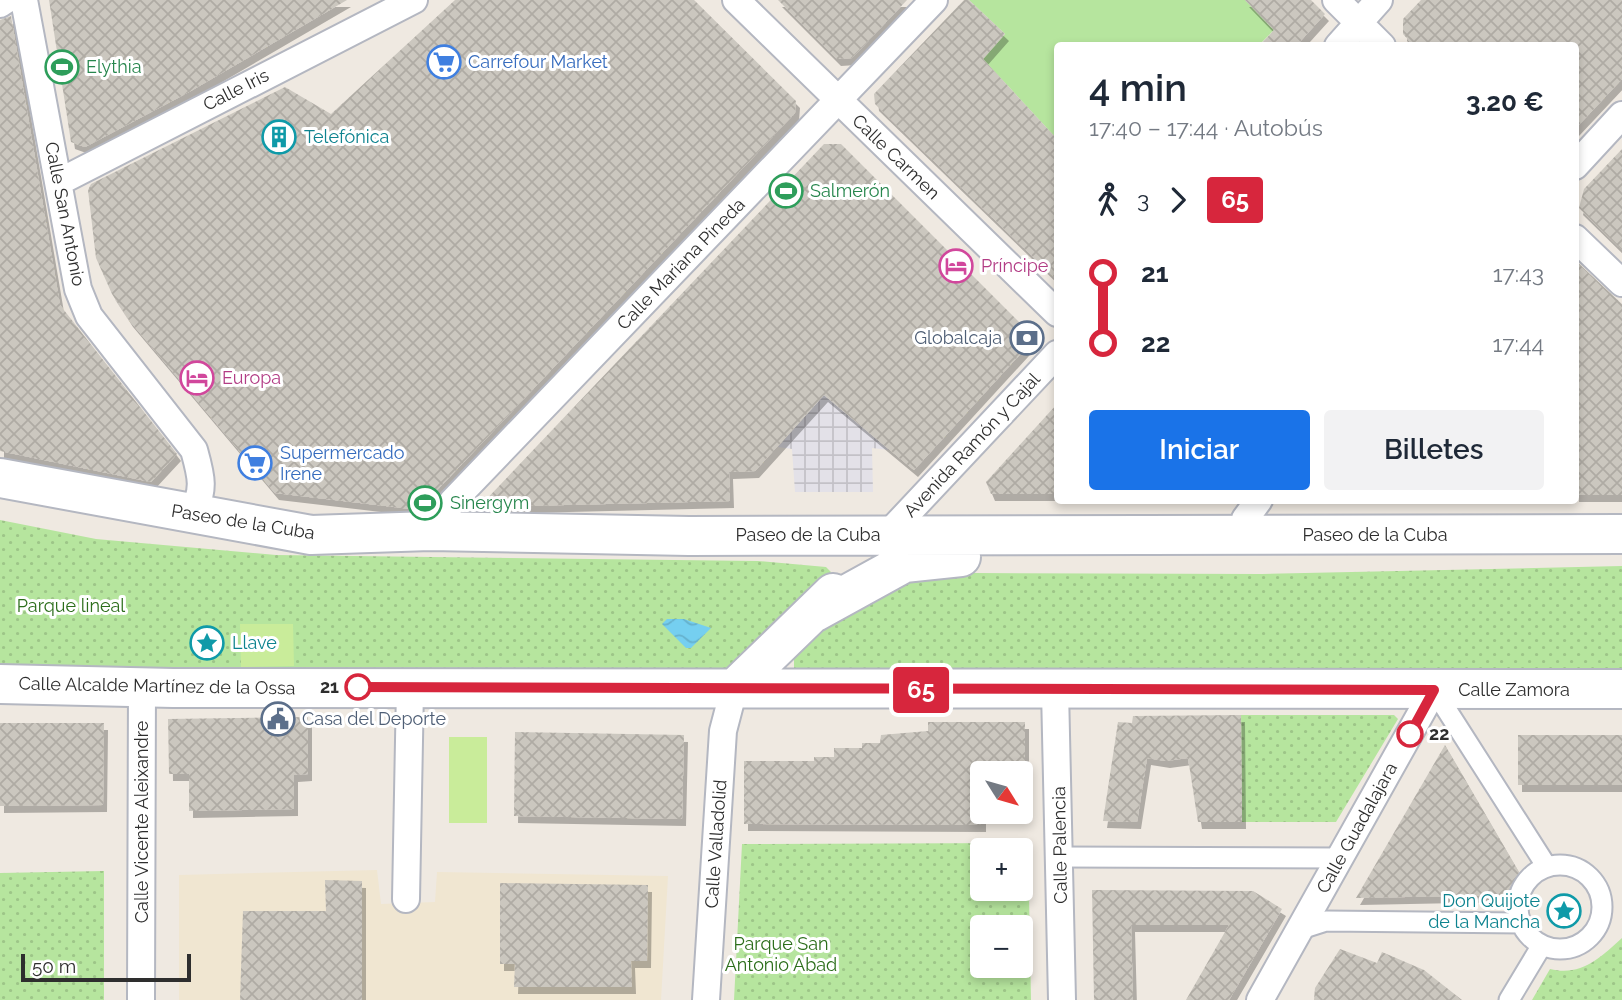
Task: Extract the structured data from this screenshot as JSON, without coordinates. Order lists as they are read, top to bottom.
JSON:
{
  "streets": {
    "main road": ["Paseo de la Cuba", "Calle Alcalde Martínez de la Ossa", "Calle Zamora"],
    "street": [
      "Calle Iris",
      "Calle Carmen",
      "Calle San Antonio",
      "Calle Mariana Pineda",
      "Avenida Ramón y Cajal",
      "Calle Vicente Aleixandre",
      "Calle Guadalajara",
      "Calle Valladolid",
      "Calle Palencia"
    ]
  },
  "crossings": [
    ["Calle Iris", "Calle San Antonio"],
    ["Calle Carmen", "Calle Mariana Pineda"],
    ["Calle San Antonio", "Paseo de la Cuba"],
    ["Calle Mariana Pineda", "Paseo de la Cuba"],
    ["Avenida Ramón y Cajal", "Paseo de la Cuba"],
    ["Calle Alcalde Martínez de la Ossa", "Calle Zamora"],
    ["Calle Alcalde Martínez de la Ossa", "Calle Vicente Aleixandre"],
    ["Calle Alcalde Martínez de la Ossa", "Calle Valladolid"],
    ["Calle Zamora", "Calle Guadalajara"],
    ["Calle Zamora", "Calle Valladolid"],
    ["Calle Zamora", "Calle Palencia"]
  ],
  "parks": ["Parque lineal", "Parque San Antonio Abad"],
  "places": {
    "supermarket": ["Carrefour Market", "Supermercado Irene"],
    "sports": ["Elythia", "Salmerón", "Sinergym"],
    "building": ["Telefónica"],
    "hotel": ["Príncipe", "Europa"],
    "bank": ["Globalcaja"],
    "place": ["Llave", "Don Quijote de la Mancha"],
    "other": ["21", "22"],
    "public building": ["Casa del Deporte"]
  },
  "lines": ["bus line 65"],
  "scale_bar": "50 m",
  "north": "bottom right",
  "page": {
    "on_map": "65",
    "heading": ["4 min", "17:40 – 17:44 · Autobús", "3.20 €"],
    "legs": ["3", "65"],
    "list": [
      {
        "name": "21",
        "value": "17:43"
      },
      {
        "name": "22",
        "value": "17:44"
      }
    ],
    "buttons": ["Iniciar", "Billetes"],
    "map_buttons": ["+", "−"],
    "scale": "50 m"
  }
}
